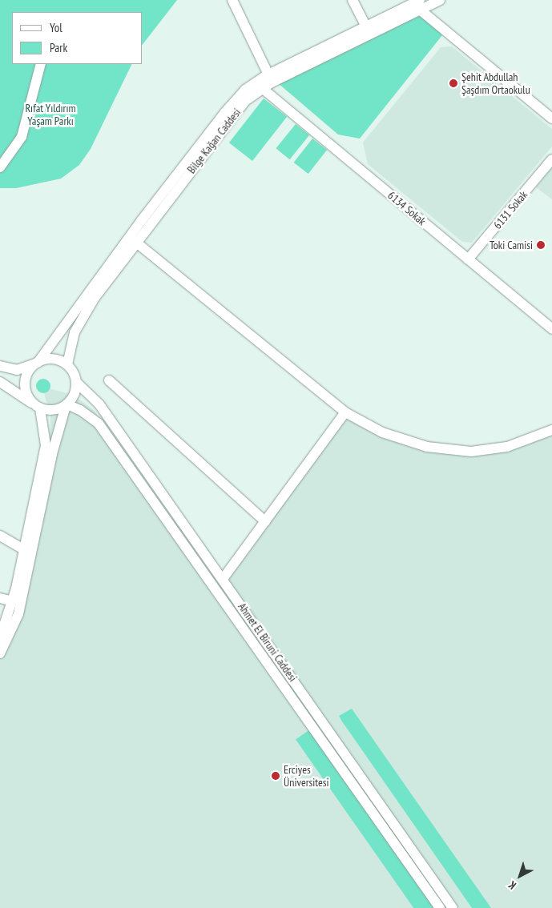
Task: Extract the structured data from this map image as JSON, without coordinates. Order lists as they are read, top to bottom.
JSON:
{
  "streets": {
    "street": [
      "Bilge Kağan Caddesi",
      "6134 Sokak",
      "6131 Sokak",
      "Ahmet El Biruni Caddesi"
    ]
  },
  "crossings": [
    ["Bilge Kağan Caddesi", "6134 Sokak"],
    ["Bilge Kağan Caddesi", "Ahmet El Biruni Caddesi"],
    ["6134 Sokak", "6131 Sokak"]
  ],
  "parks": ["Rıfat Yıldırım Yaşam Parkı"],
  "places": ["Şehit Abdullah Şaşdım Ortaokulu", "Toki Camisi", "Erciyes Üniversitesi"],
  "legend": ["Yol", "Park"],
  "north": "bottom left"
}
